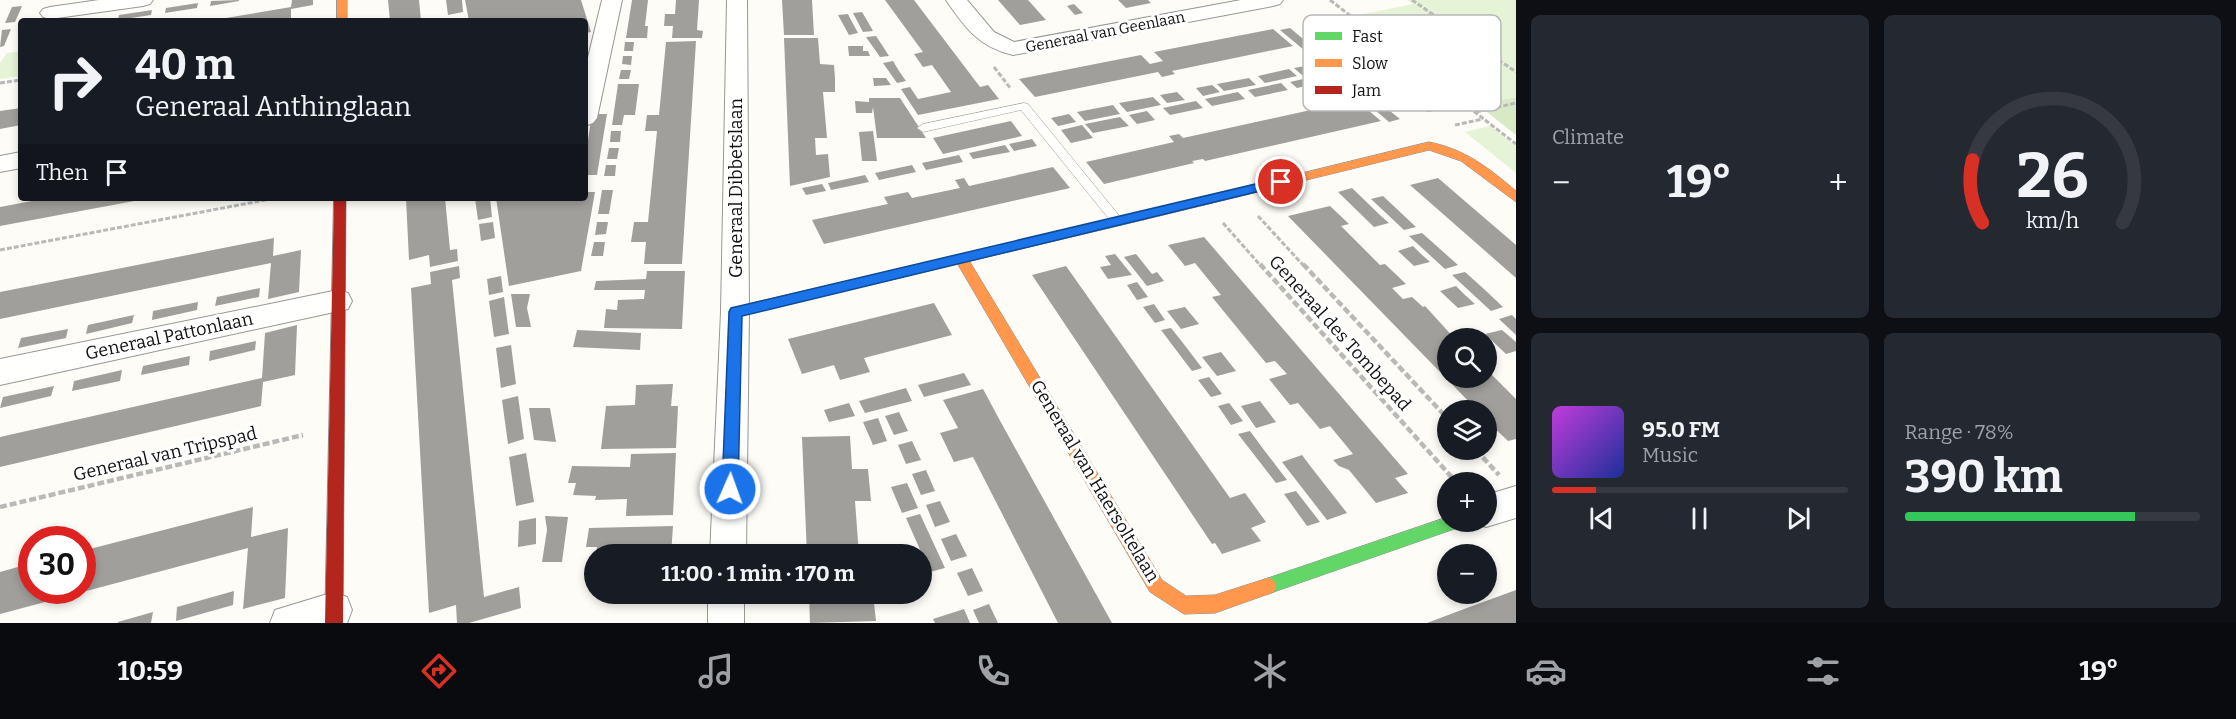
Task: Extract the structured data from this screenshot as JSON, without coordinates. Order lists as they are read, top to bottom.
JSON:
{
  "streets": {
    "street": [
      "Generaal van Geenlaan",
      "Generaal Dibbetslaan",
      "Generaal Pattonlaan",
      "Generaal van Haersoltelaan"
    ],
    "path": ["Generaal des Tombepad", "Generaal van Tripspad"]
  },
  "legend": ["Fast", "Slow", "Jam"],
  "page": {
    "tile": [
      "Climate",
      ["Range · 78%", "390 km"]
    ],
    "turn": ["40 m", "Generaal Anthinglaan"],
    "then": "Then",
    "heat": ["−", "19°", "+"],
    "map_buttons": ["+", "−"],
    "song": ["95.0 FM", "Music"],
    "limit": "30",
    "trip": "11:00 · 1 min · 170 m",
    "tabs": ["10:59", "19°"],
    "gauge": ["26", "km/h"]
  }
}
